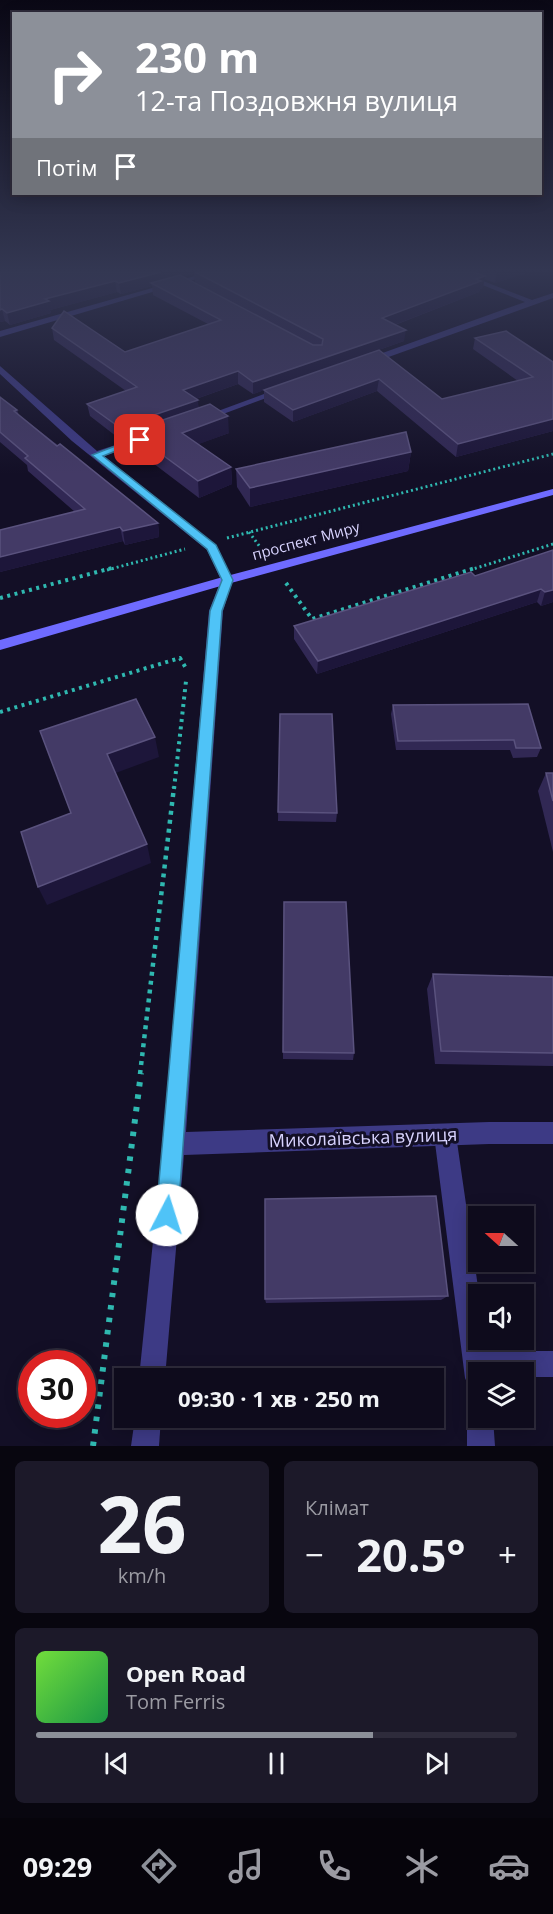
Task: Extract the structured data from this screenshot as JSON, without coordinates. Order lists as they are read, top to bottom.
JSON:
{
  "streets": {
    "main road": ["проспект Миру"],
    "street": ["Миколаївська вулиця"]
  },
  "north": "left",
  "page": {
    "turn": ["230 m", "12-та Поздовжня вулиця"],
    "then": "Потім",
    "limit": "30",
    "trip": "09:30 · 1 хв · 250 m",
    "tile": [
      ["26", "km/h"],
      "Клімат"
    ],
    "heat": ["−", "20.5°", "+"],
    "song": ["Open Road", "Tom Ferris"],
    "tabs": "09:29"
  }
}
